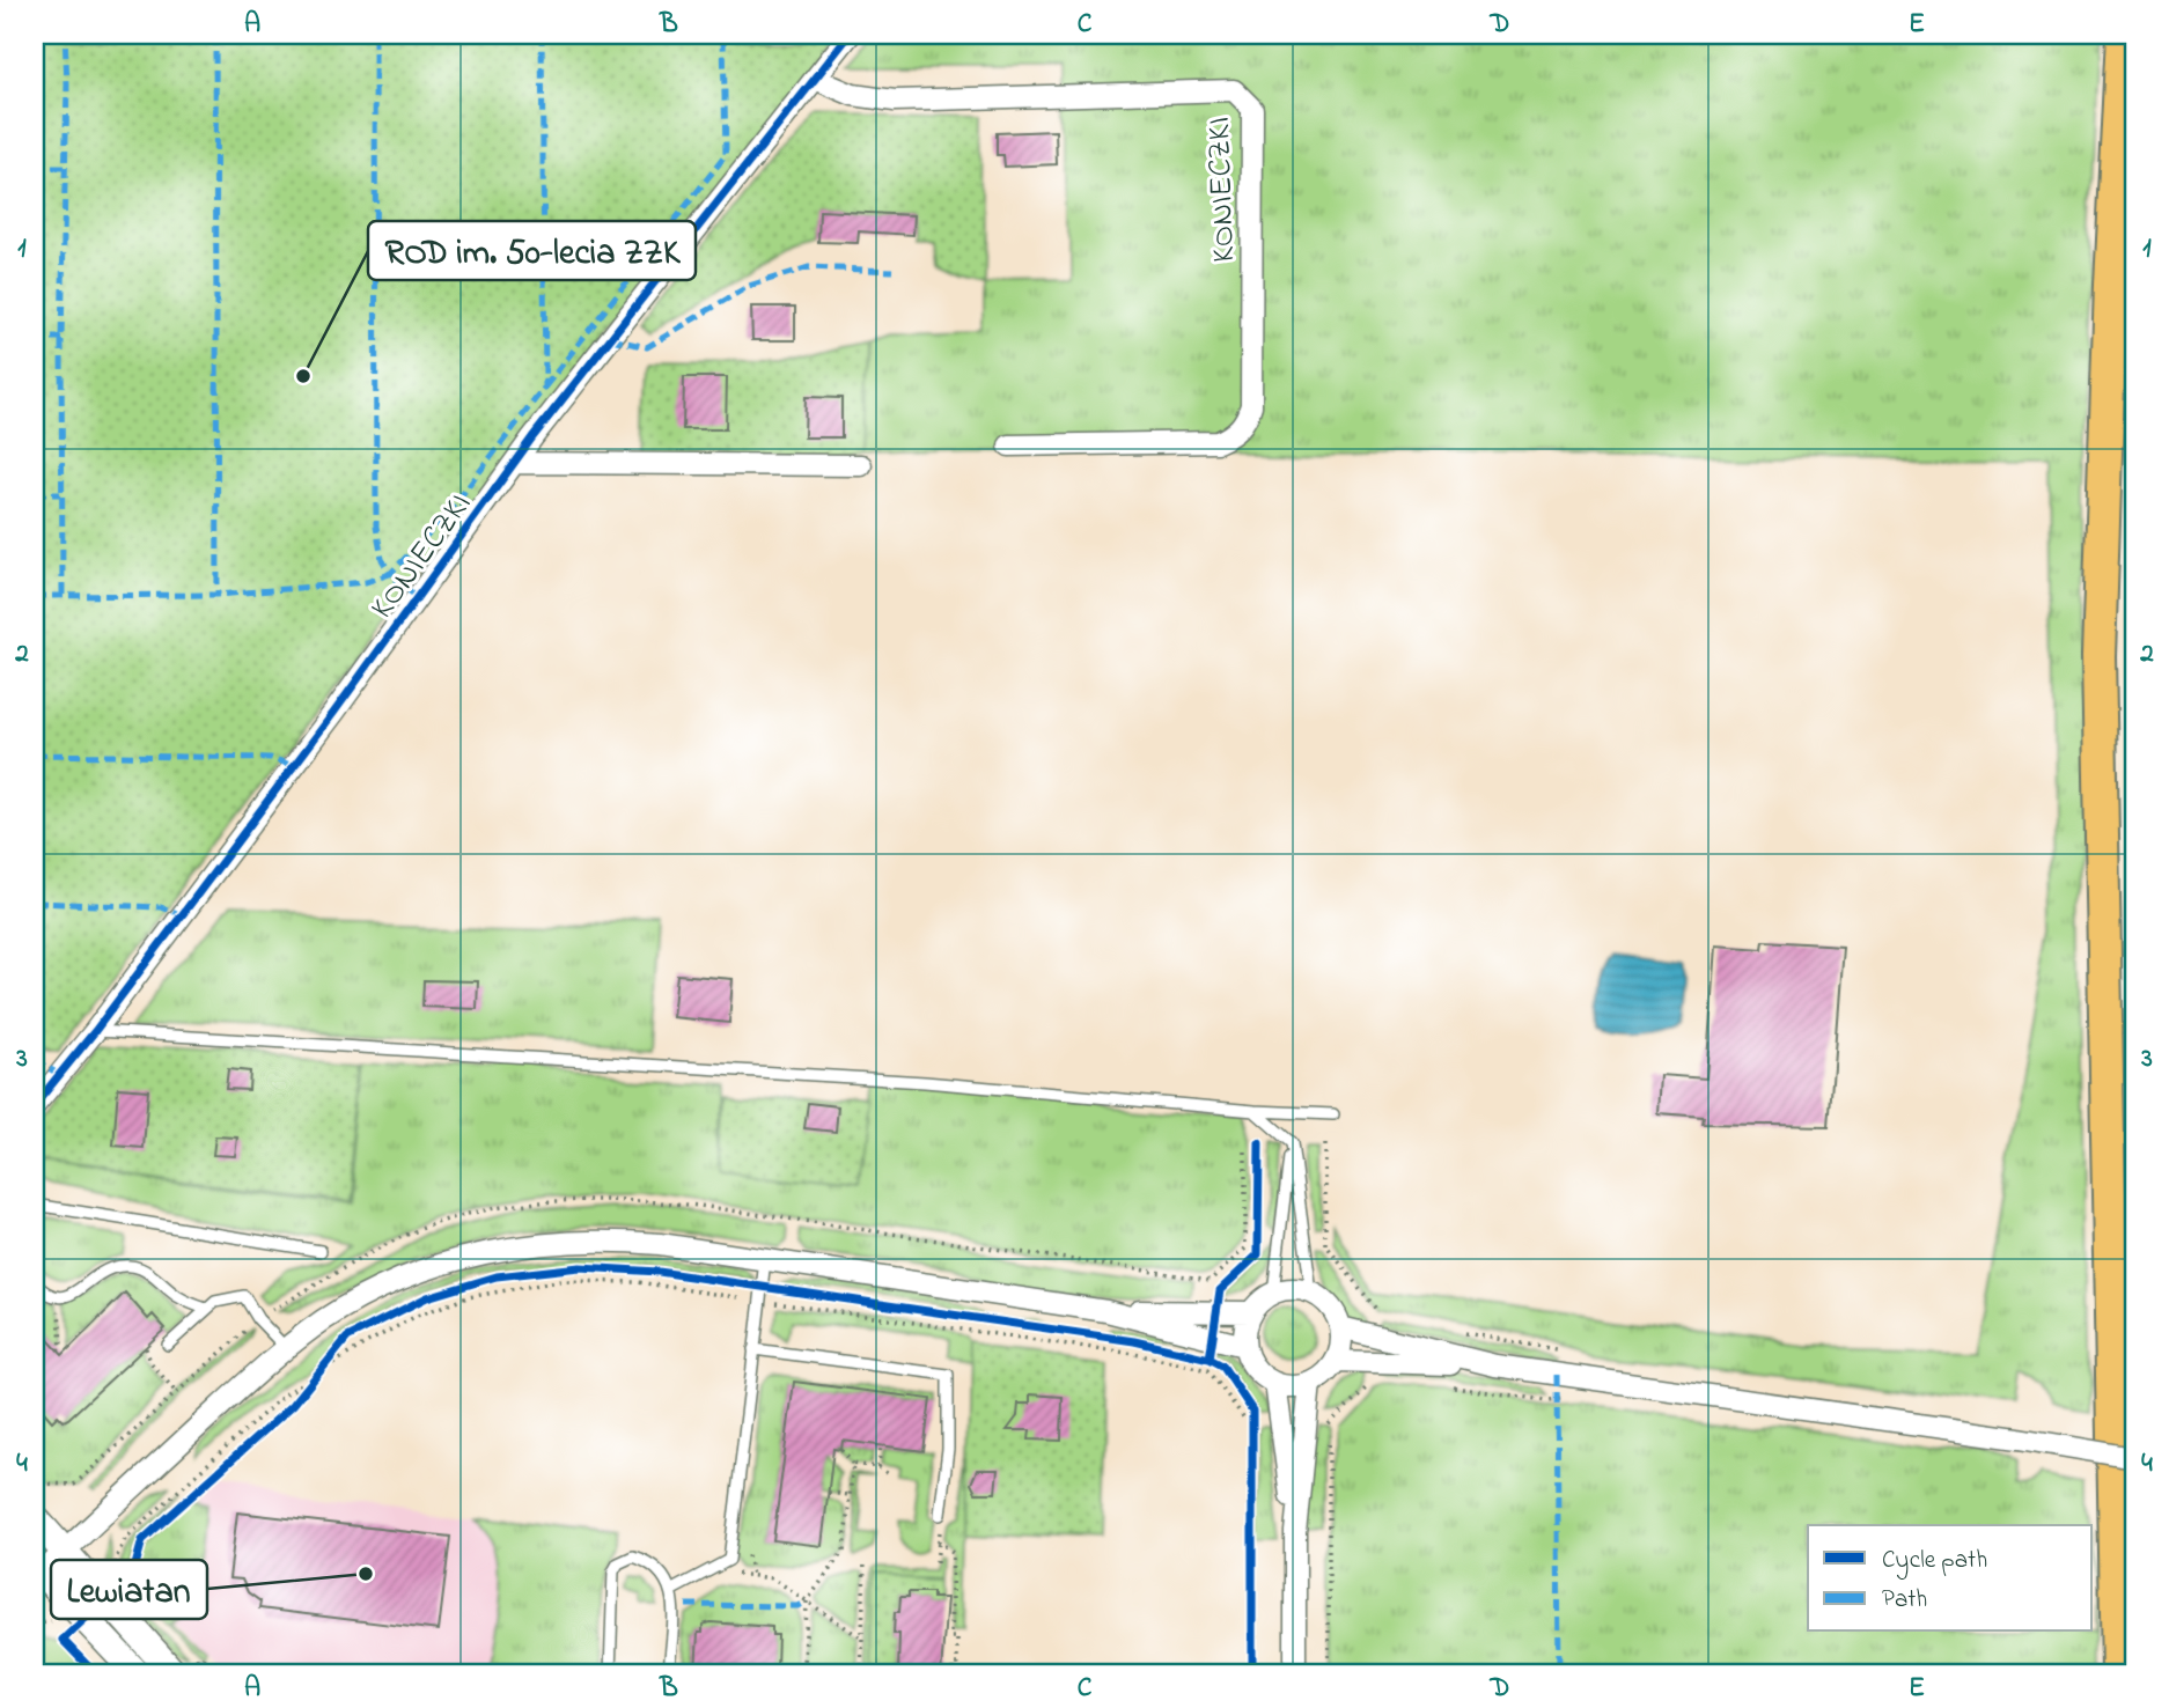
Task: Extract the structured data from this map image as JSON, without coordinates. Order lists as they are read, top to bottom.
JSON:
{
  "streets": {
    "street": ["KONIECZKI"]
  },
  "places": ["ROD im. 50-lecia ZZK", "Lewiatan"],
  "legend": ["Cycle path", "Path"],
  "grid": {
    "columns": [
      "A",
      "B",
      "C",
      "D",
      "E"
    ],
    "rows": [
      "1",
      "2",
      "3",
      "4"
    ]
  }
}
